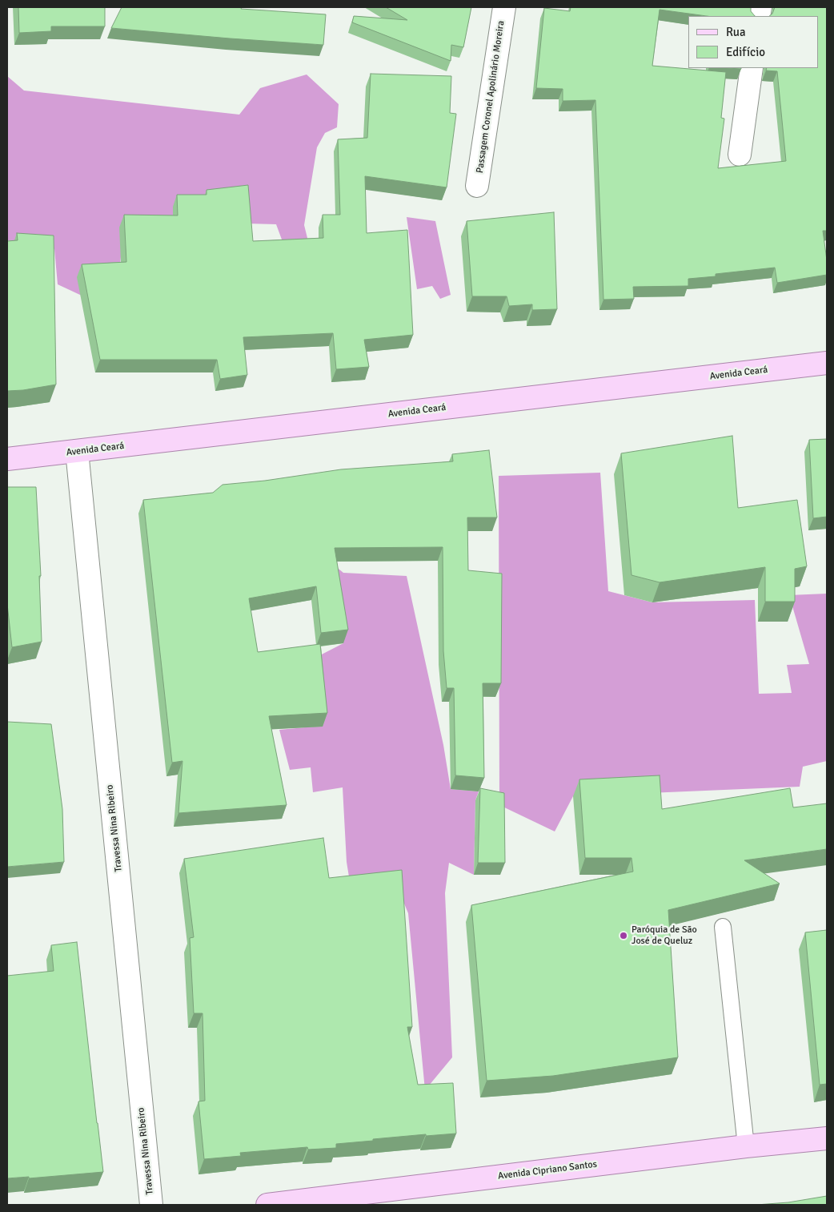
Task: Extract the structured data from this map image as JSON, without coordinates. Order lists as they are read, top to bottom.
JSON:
{
  "streets": {
    "main road": ["Avenida Ceará", "Avenida Cipriano Santos"],
    "street": ["Passagem Coronel Apolinário Moreira", "Travessa Nina Ribeiro"]
  },
  "crossings": [
    ["Avenida Ceará", "Travessa Nina Ribeiro"]
  ],
  "places": ["Paróquia de São José de Queluz"],
  "legend": ["Rua", "Edifício"]
}
